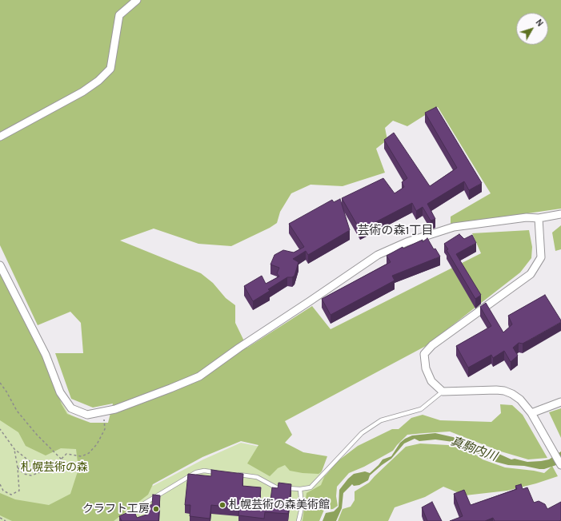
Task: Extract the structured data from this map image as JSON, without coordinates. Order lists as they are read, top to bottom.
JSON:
{
  "districts": ["芸術の森1丁目"],
  "water": ["真駒内川"],
  "parks": ["札幌芸術の森"],
  "places": ["札幌芸術の森美術館", "クラフト工房"],
  "north": "top right"
}
